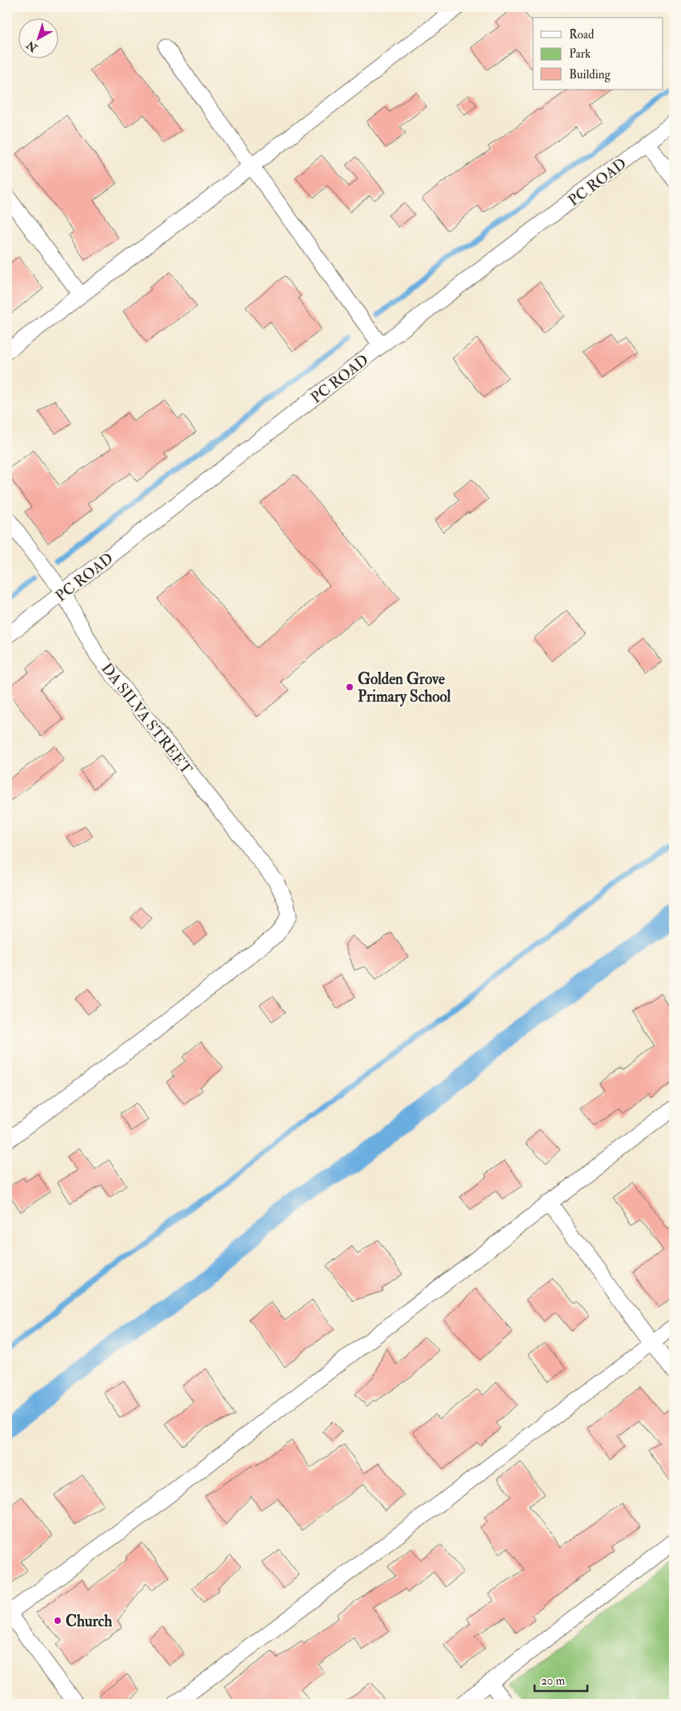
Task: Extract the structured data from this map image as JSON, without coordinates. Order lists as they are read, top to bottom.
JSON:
{
  "streets": {
    "street": ["PC ROAD", "DA SILVA STREET"]
  },
  "crossings": [
    ["PC ROAD", "DA SILVA STREET"]
  ],
  "places": ["Golden Grove Primary School", "Church"],
  "legend": ["Road", "Park", "Building"],
  "scale_bar": "20 m",
  "north": "bottom left"
}
